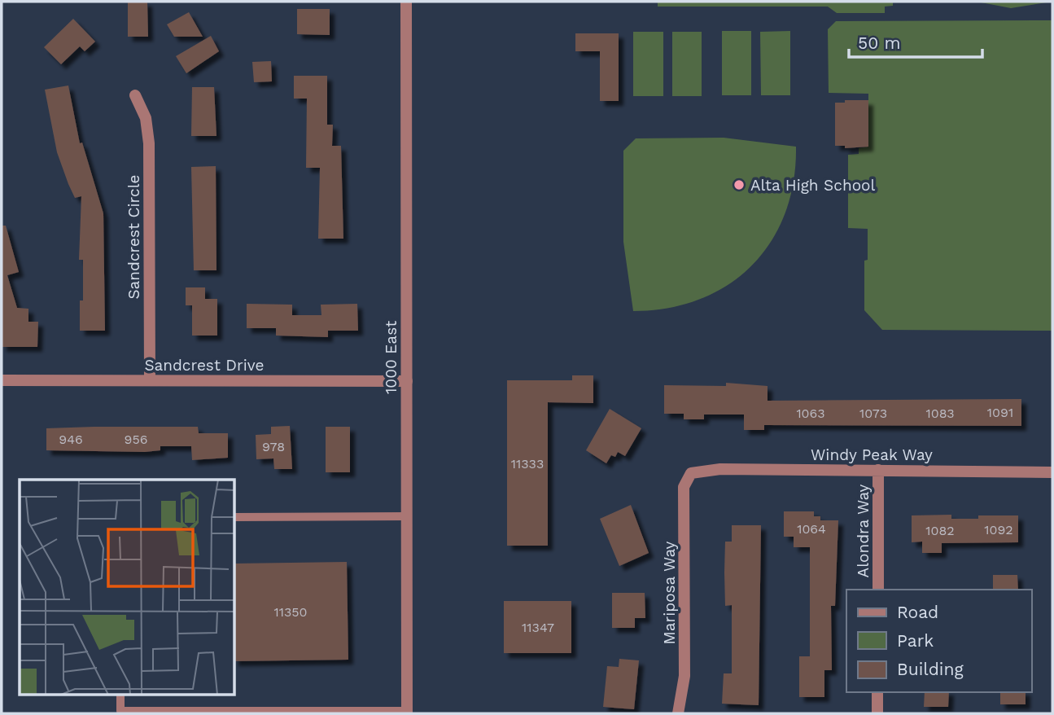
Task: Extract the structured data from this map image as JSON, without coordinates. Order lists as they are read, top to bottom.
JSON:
{
  "streets": {
    "street": [
      "Sandcrest Circle",
      "1000 East",
      "Sandcrest Drive",
      "Windy Peak Way",
      "Alondra Way",
      "Mariposa Way"
    ]
  },
  "crossings": [
    ["Sandcrest Circle", "Sandcrest Drive"],
    ["1000 East", "Sandcrest Drive"],
    ["Windy Peak Way", "Alondra Way"],
    ["Windy Peak Way", "Mariposa Way"]
  ],
  "places": ["Alta High School"],
  "house_numbers": [
    "1091",
    "1063",
    "1073",
    "1083",
    "946",
    "956",
    "978",
    "11333",
    "1064",
    "1092",
    "1082",
    "11350",
    "11347"
  ],
  "legend": ["Road", "Park", "Building"],
  "scale_bar": "50 m"
}
